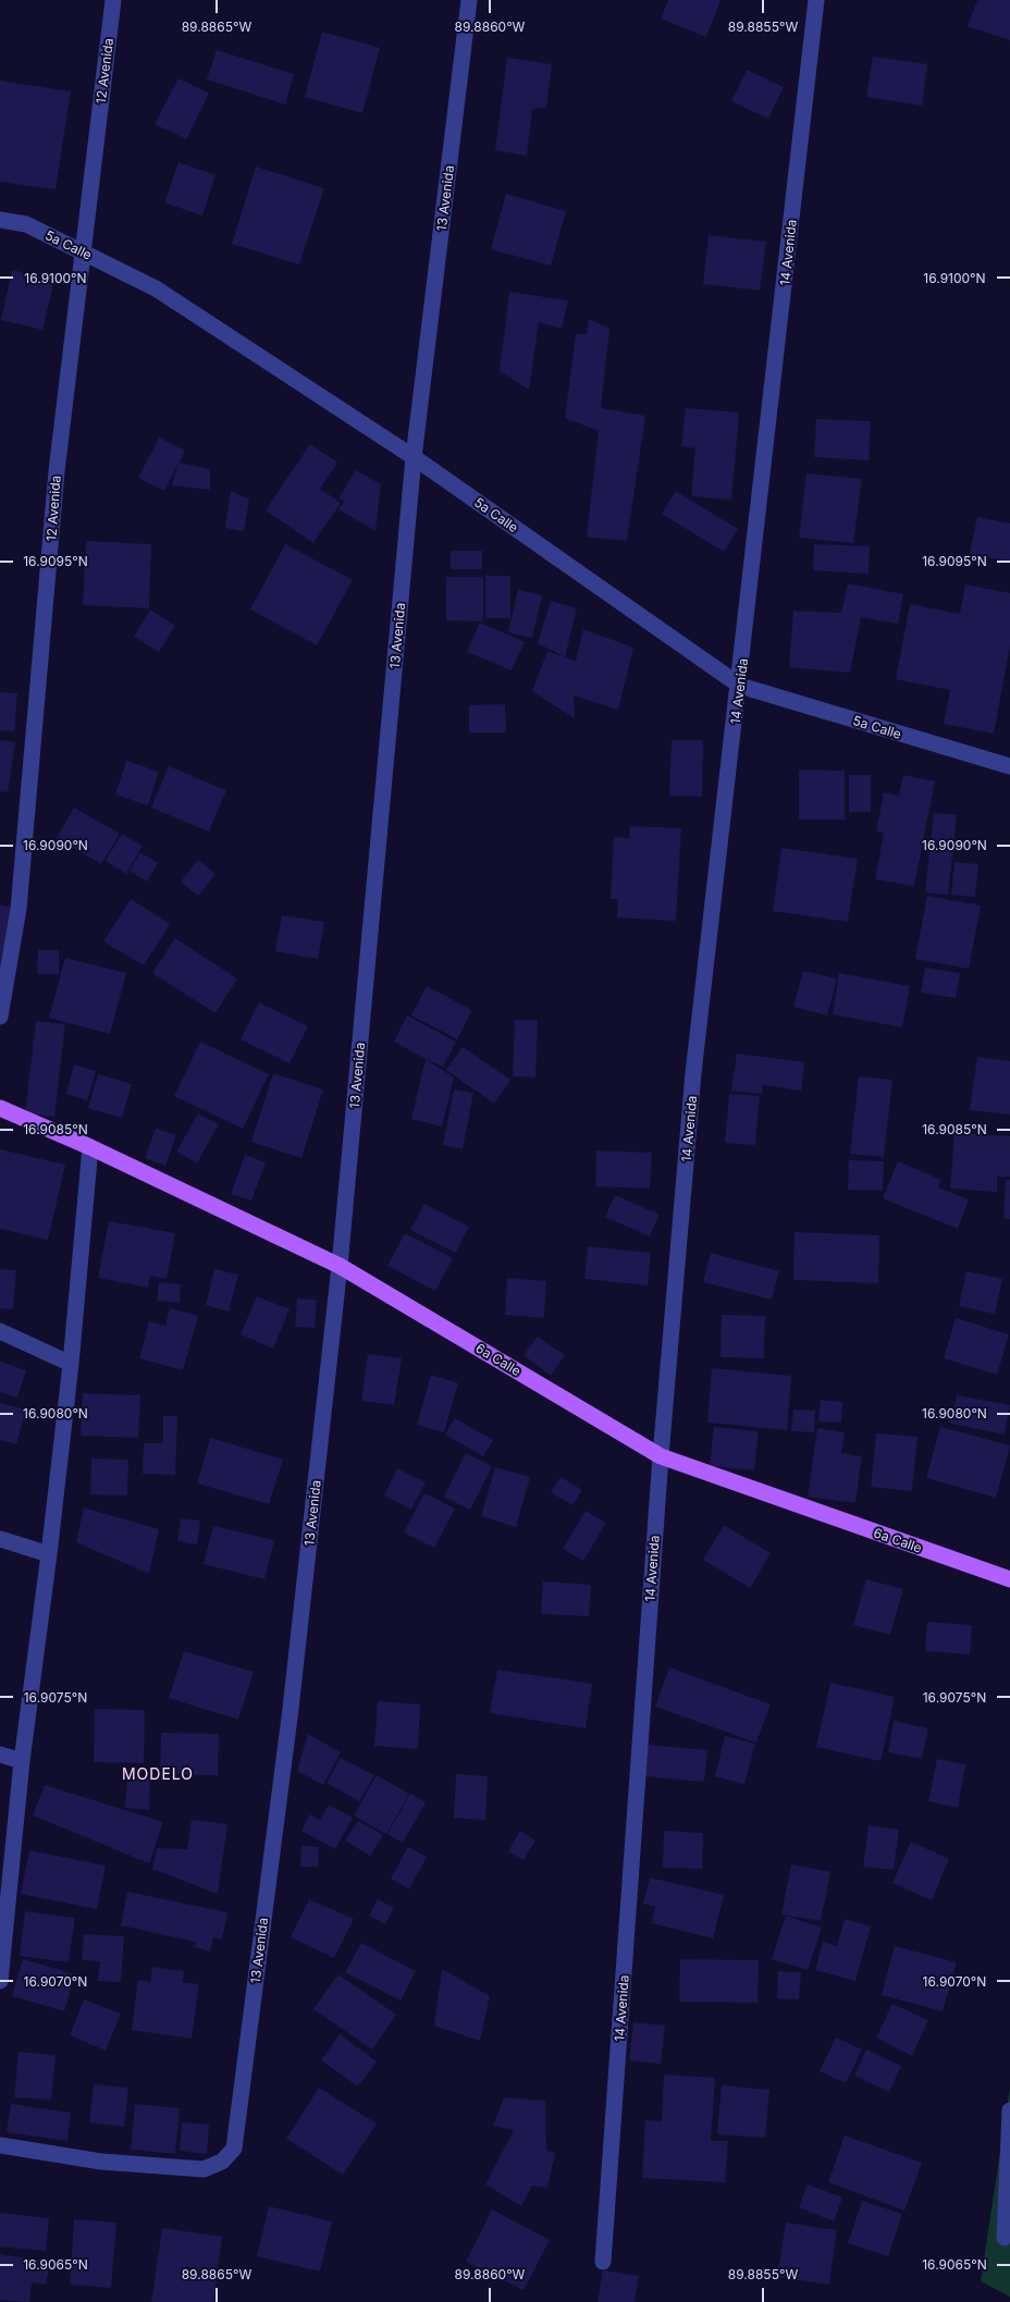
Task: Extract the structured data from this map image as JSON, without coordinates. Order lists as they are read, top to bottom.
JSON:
{
  "streets": {
    "main road": ["6a Calle"],
    "street": [
      "12 Avenida",
      "13 Avenida",
      "5a Calle",
      "14 Avenida"
    ]
  },
  "crossings": [
    ["12 Avenida", "5a Calle"],
    ["13 Avenida", "5a Calle"],
    ["13 Avenida", "6a Calle"],
    ["5a Calle", "14 Avenida"],
    ["14 Avenida", "6a Calle"]
  ],
  "districts": ["MODELO"],
  "coordinates": [
    "89.8865°W",
    "89.8860°W",
    "89.8855°W",
    "16.9100°N",
    "16.9095°N",
    "16.9090°N",
    "16.9085°N",
    "16.9080°N",
    "16.9075°N",
    "16.9070°N",
    "16.9065°N"
  ]
}
